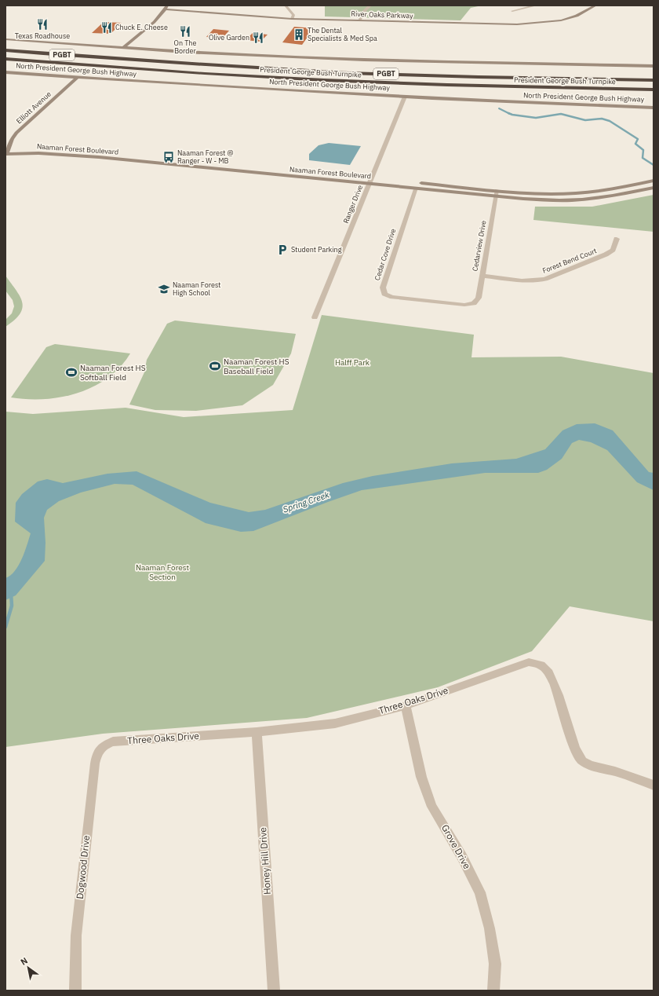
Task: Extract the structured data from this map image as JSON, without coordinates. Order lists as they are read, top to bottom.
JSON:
{
  "streets": {
    "highway": ["PGBT", "President George Bush Turnpike"],
    "main road": [
      "River Oaks Parkway",
      "North President George Bush Highway",
      "Elliott Avenue",
      "Naaman Forest Boulevard"
    ],
    "street": [
      "Ranger Drive",
      "Cedarview Drive",
      "Cedar Cove Drive",
      "Forest Bend Court",
      "Three Oaks Drive",
      "Grove Drive",
      "Honey Hill Drive",
      "Dogwood Drive"
    ]
  },
  "crossings": [
    ["North President George Bush Highway", "Elliott Avenue"],
    ["North President George Bush Highway", "Ranger Drive"],
    ["Elliott Avenue", "Naaman Forest Boulevard"],
    ["Naaman Forest Boulevard", "Ranger Drive"],
    ["Naaman Forest Boulevard", "Cedarview Drive"],
    ["Naaman Forest Boulevard", "Cedar Cove Drive"],
    ["Cedarview Drive", "Cedar Cove Drive"],
    ["Cedarview Drive", "Forest Bend Court"],
    ["Three Oaks Drive", "Grove Drive"],
    ["Three Oaks Drive", "Honey Hill Drive"],
    ["Three Oaks Drive", "Dogwood Drive"]
  ],
  "water": ["Spring Creek"],
  "parks": ["Halff Park", "Naaman Forest Section"],
  "places": {
    "restaurant": [
      "Texas Roadhouse",
      "Chuck E. Cheese",
      "On The Border",
      "Olive Garden"
    ],
    "building": ["The Dental Specialists & Med Spa"],
    "bus stop": ["Naaman Forest @ Ranger - W - MB"],
    "parking": ["Student Parking"],
    "school or university": ["Naaman Forest High School"],
    "sports": ["Naaman Forest HS Baseball Field", "Naaman Forest HS Softball Field"]
  },
  "north": "top left"
}
